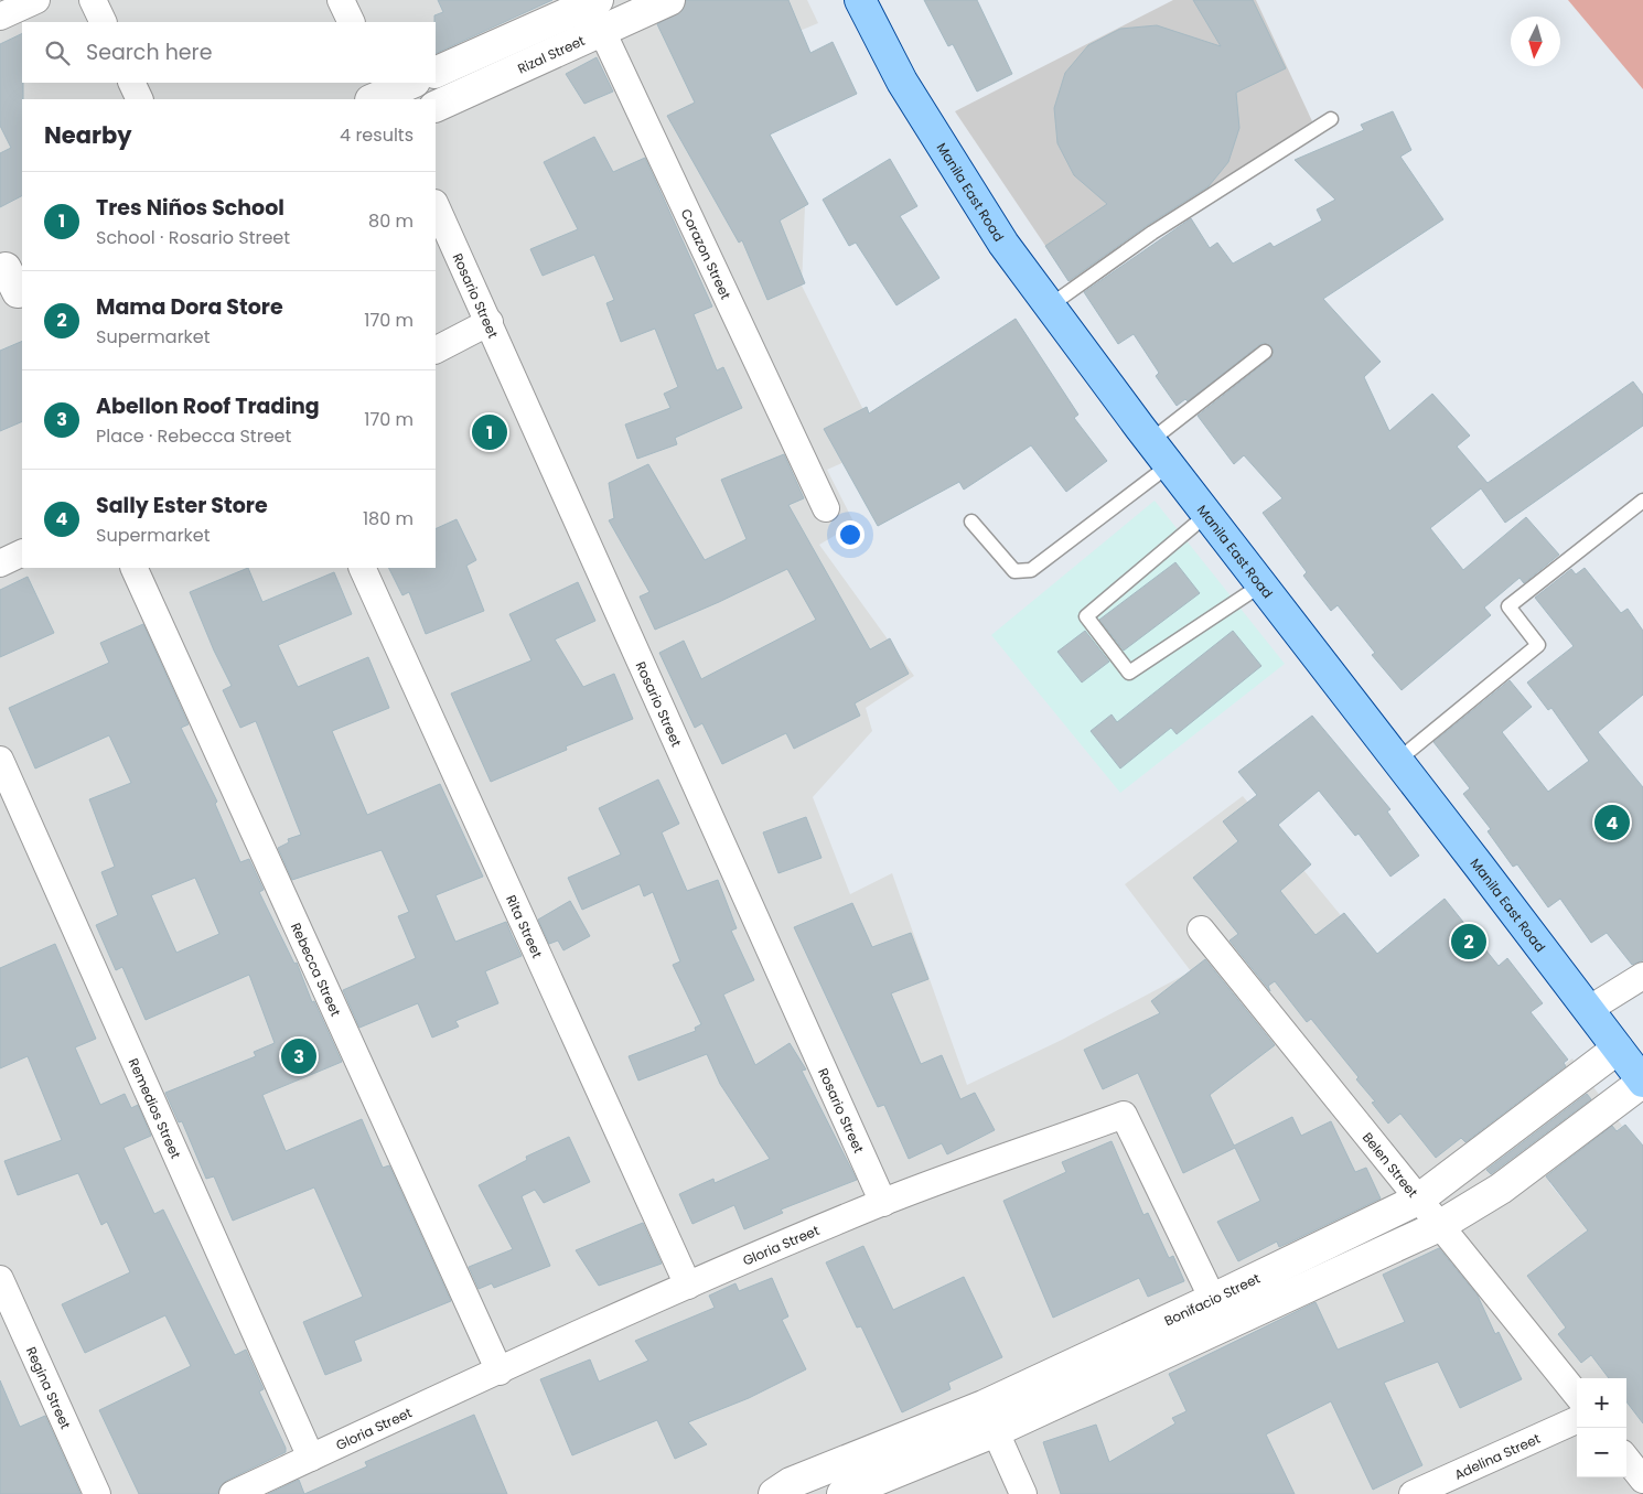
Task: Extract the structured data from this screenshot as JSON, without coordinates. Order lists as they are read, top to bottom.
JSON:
{
  "streets": {
    "main road": ["Manila East Road"],
    "street": [
      "Rizal Street",
      "Corazon Street",
      "Rosario Street",
      "Rita Street",
      "Rebecca Street",
      "Remedios Street",
      "Belen Street",
      "Gloria Street",
      "Bonifacio Street",
      "Regina Street",
      "Adelina Street"
    ]
  },
  "crossings": [
    ["Rizal Street", "Corazon Street"],
    ["Manila East Road", "Bonifacio Street"],
    ["Rosario Street", "Gloria Street"],
    ["Rita Street", "Gloria Street"],
    ["Rebecca Street", "Gloria Street"],
    ["Remedios Street", "Gloria Street"],
    ["Belen Street", "Bonifacio Street"],
    ["Gloria Street", "Bonifacio Street"]
  ],
  "north": "bottom",
  "page": {
    "search": "Search here",
    "heading": ["Nearby", "4 results"],
    "list": [
      {
        "mark": "1",
        "name": "Tres Niños School",
        "note": "School · Rosario Street",
        "value": "80 m"
      },
      {
        "mark": "2",
        "name": "Mama Dora Store",
        "note": "Supermarket",
        "value": "170 m"
      },
      {
        "mark": "3",
        "name": "Abellon Roof Trading",
        "note": "Place · Rebecca Street",
        "value": "170 m"
      },
      {
        "mark": "4",
        "name": "Sally Ester Store",
        "note": "Supermarket",
        "value": "180 m"
      }
    ],
    "pins": [
      "1",
      "4",
      "2",
      "3"
    ],
    "map_buttons": ["+", "−"]
  }
}
